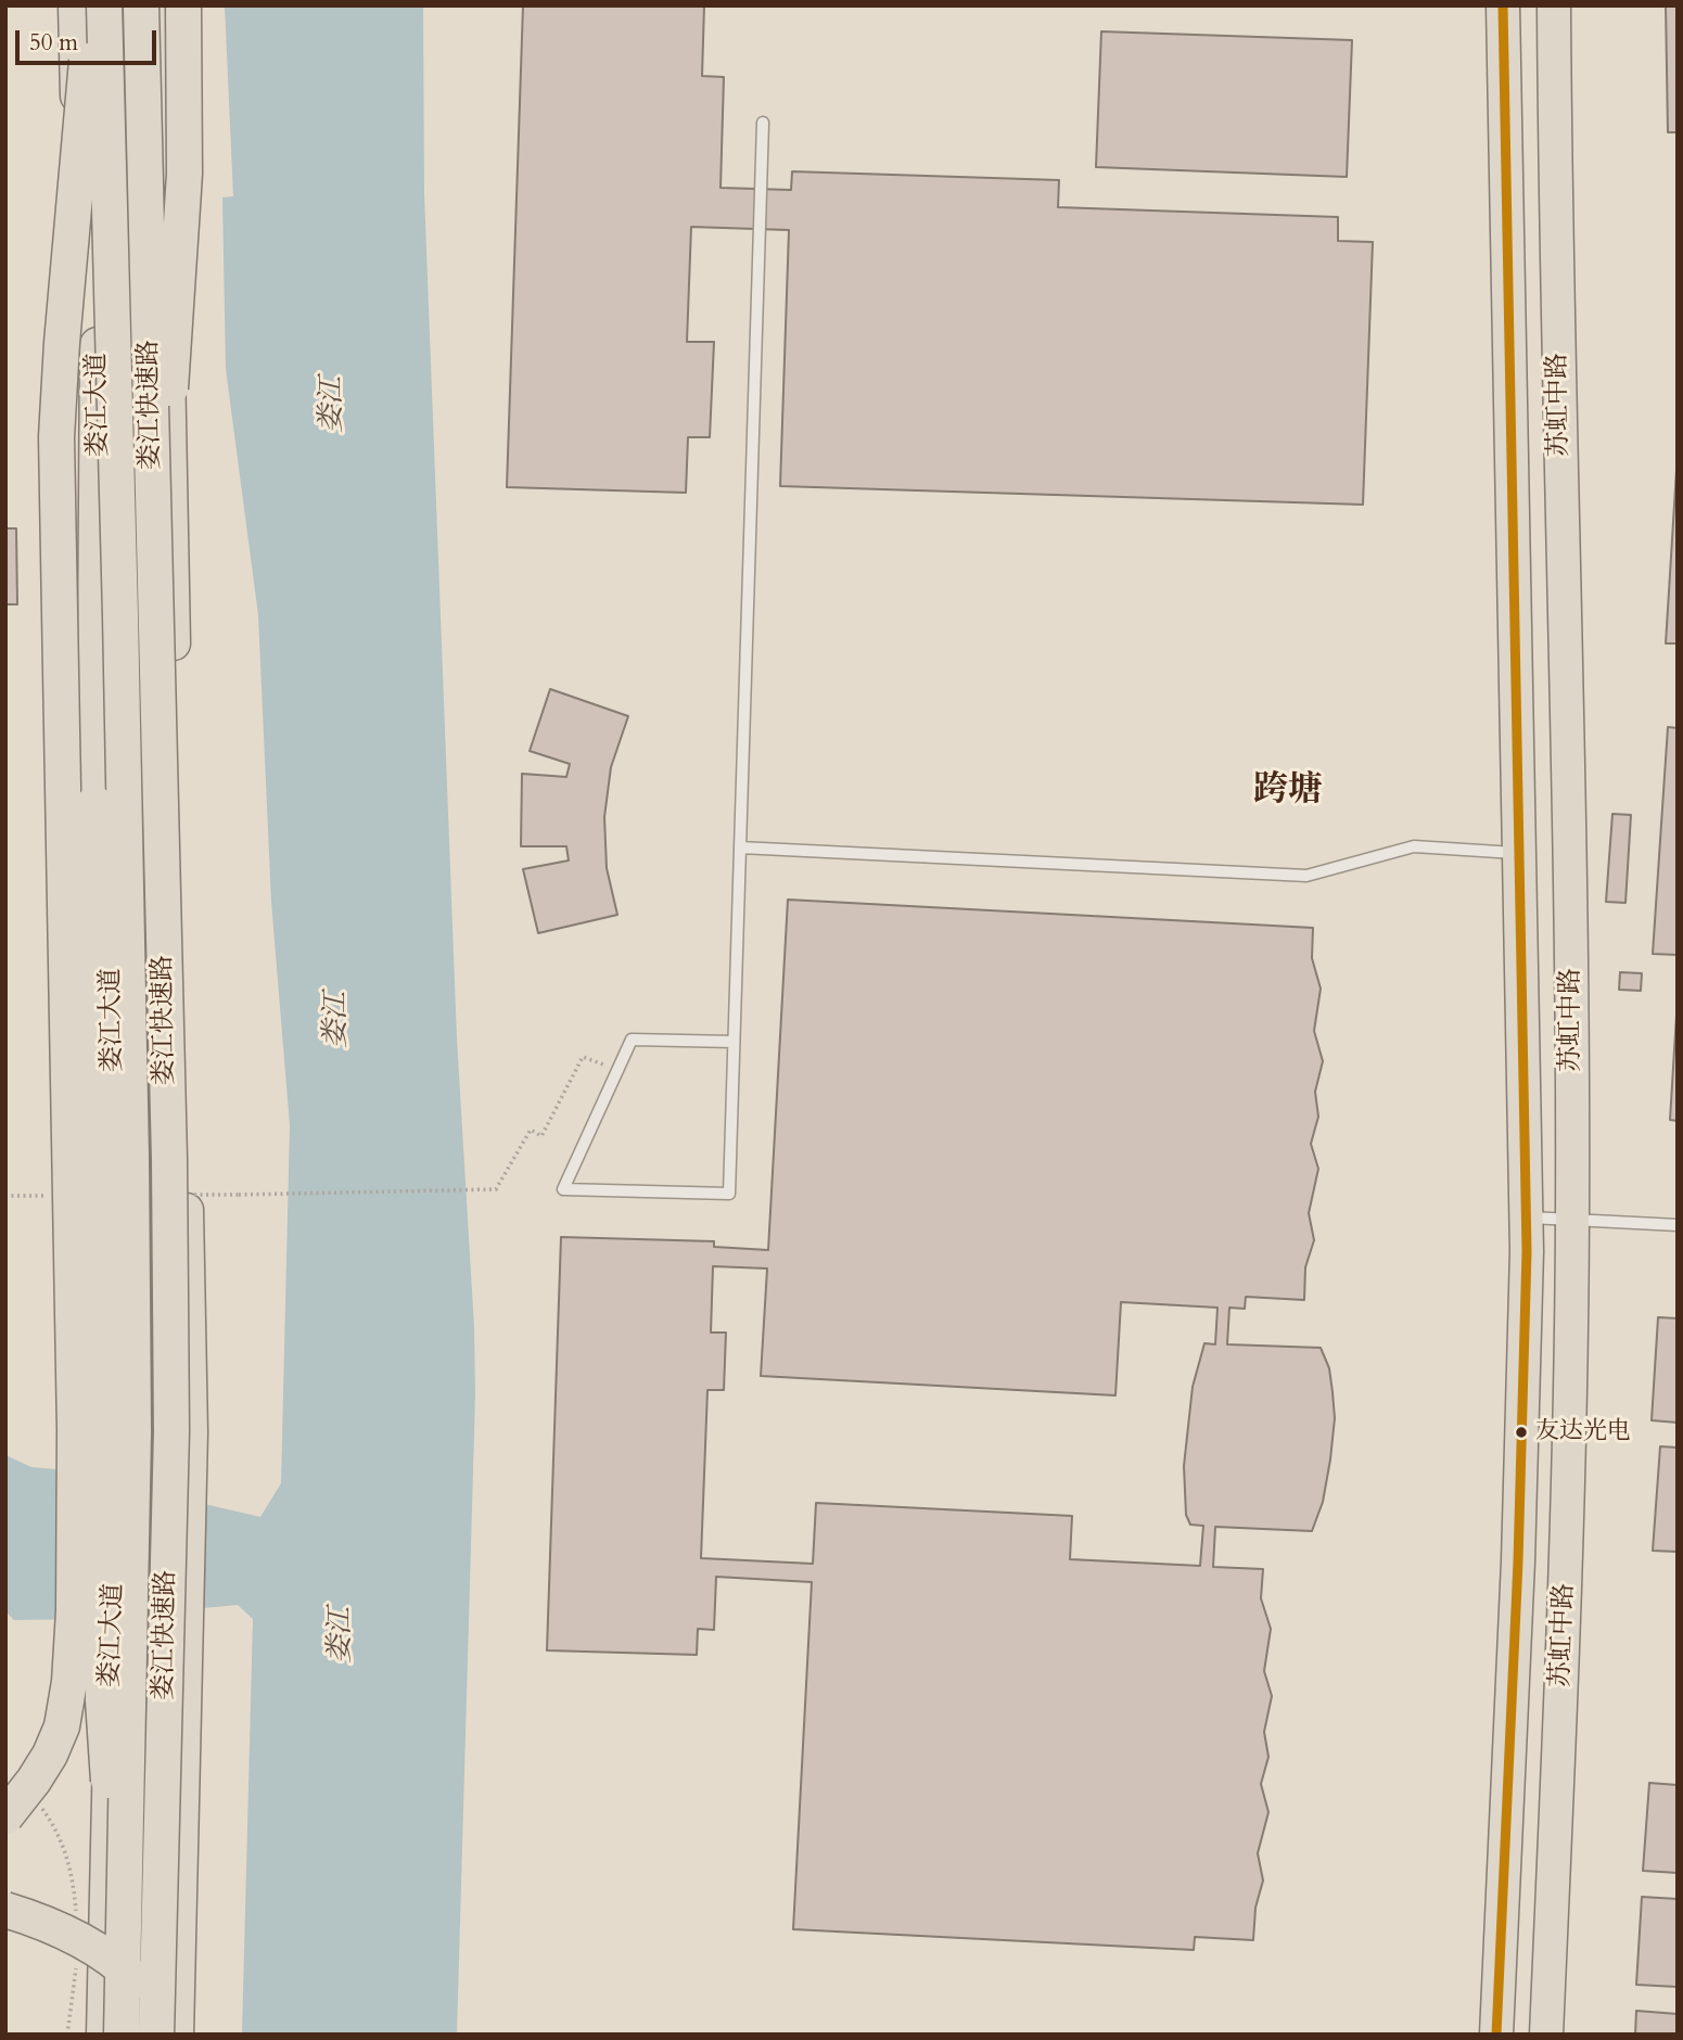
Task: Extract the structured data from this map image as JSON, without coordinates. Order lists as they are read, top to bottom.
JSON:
{
  "streets": {
    "highway": ["娄江快速路"],
    "main road": ["娄江大道", "苏虹中路"]
  },
  "districts": ["跨塘"],
  "water": ["娄江"],
  "places": ["友达光电"],
  "scale_bar": "50 m"
}
